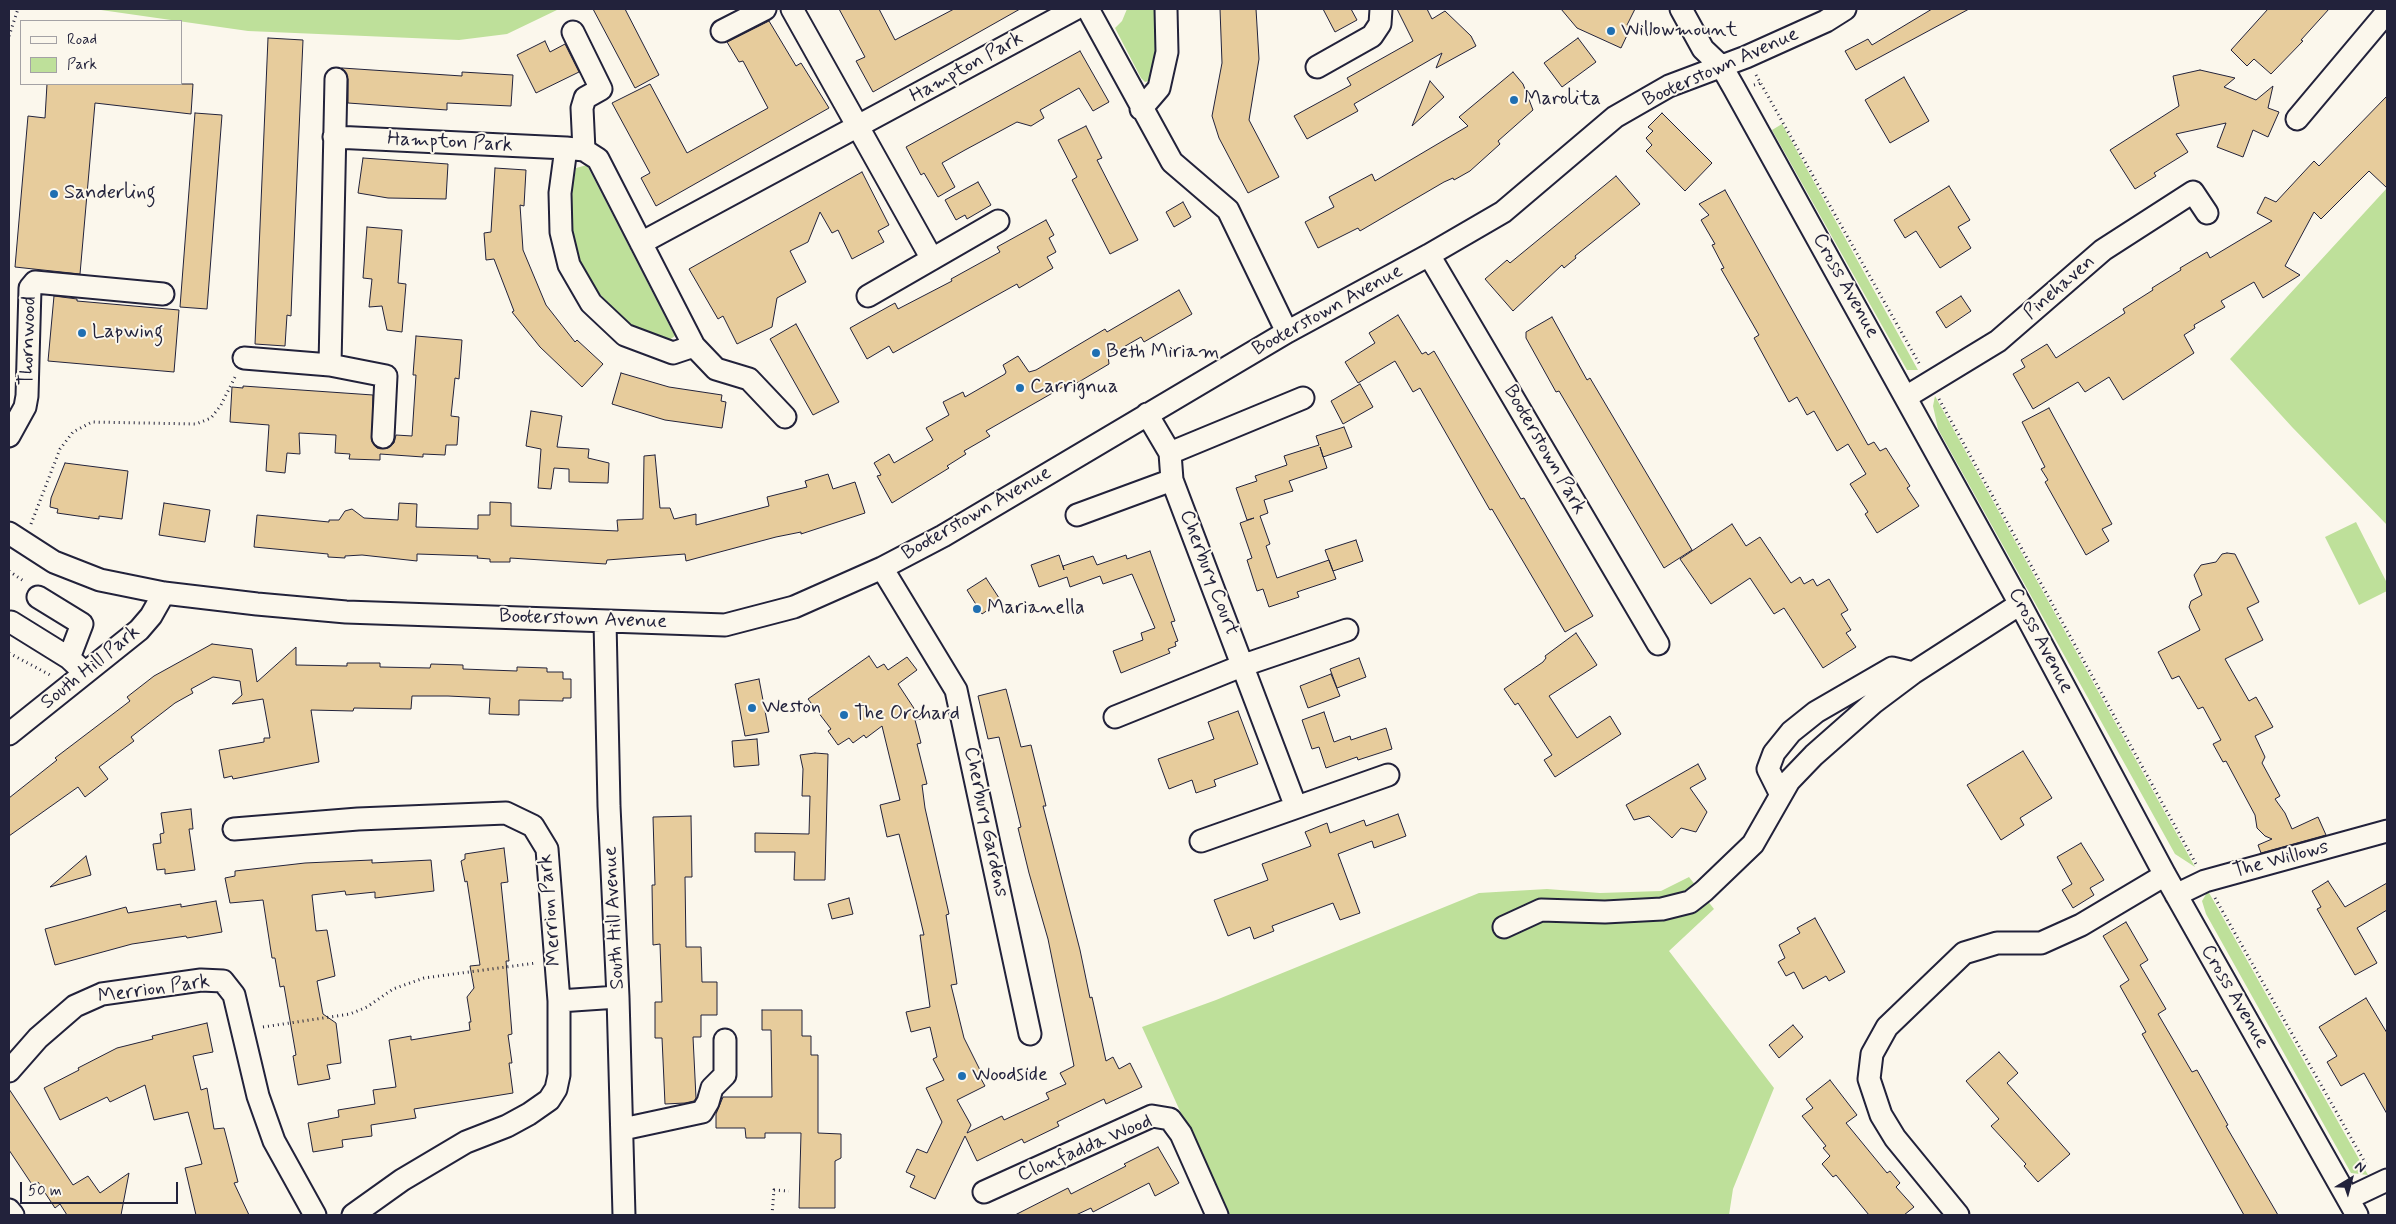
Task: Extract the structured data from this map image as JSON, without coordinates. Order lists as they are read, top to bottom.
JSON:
{
  "streets": {
    "street": [
      "Hampton Park",
      "Booterstown Avenue",
      "Cross Avenue",
      "Pinehaven",
      "Thornwood",
      "Booterstown Park",
      "Cherbury Court",
      "South Hill Park",
      "Cherbury Gardens",
      "The Willows",
      "Merrion Park",
      "South Hill Avenue",
      "Clonfadda Wood"
    ]
  },
  "crossings": [
    ["Booterstown Avenue", "Cross Avenue"],
    ["Booterstown Avenue", "Booterstown Park"],
    ["Booterstown Avenue", "Cherbury Court"],
    ["Booterstown Avenue", "South Hill Park"],
    ["Booterstown Avenue", "Cherbury Gardens"],
    ["Booterstown Avenue", "South Hill Avenue"],
    ["Cross Avenue", "Pinehaven"],
    ["Cross Avenue", "The Willows"]
  ],
  "places": [
    "Willowmount",
    "Marolita",
    "Sanderling",
    "Lapwing",
    "Beth Miriam",
    "Carrignua",
    "Marianella",
    "Weston",
    "The Orchard",
    "Woodside"
  ],
  "legend": ["Road", "Park"],
  "scale_bar": "50 m",
  "north": "top right"
}
